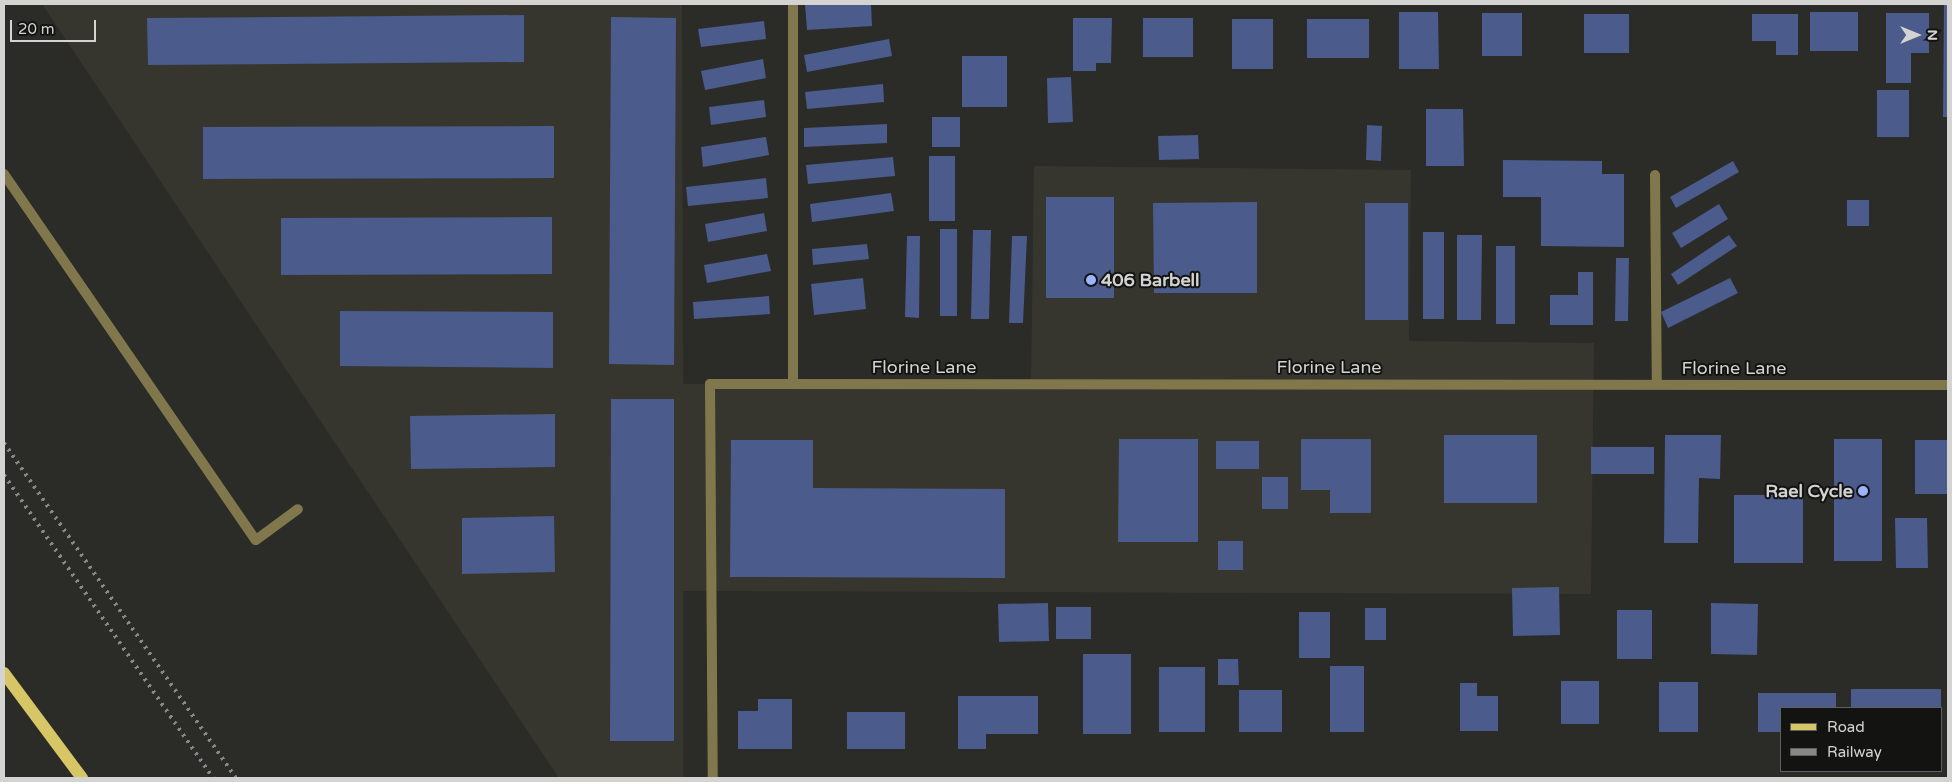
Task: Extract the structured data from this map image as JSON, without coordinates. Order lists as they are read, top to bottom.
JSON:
{
  "streets": {
    "street": ["Florine Lane"]
  },
  "places": ["406 Barbell", "Rael Cycle"],
  "legend": ["Road", "Railway"],
  "scale_bar": "20 m",
  "north": "right"
}
